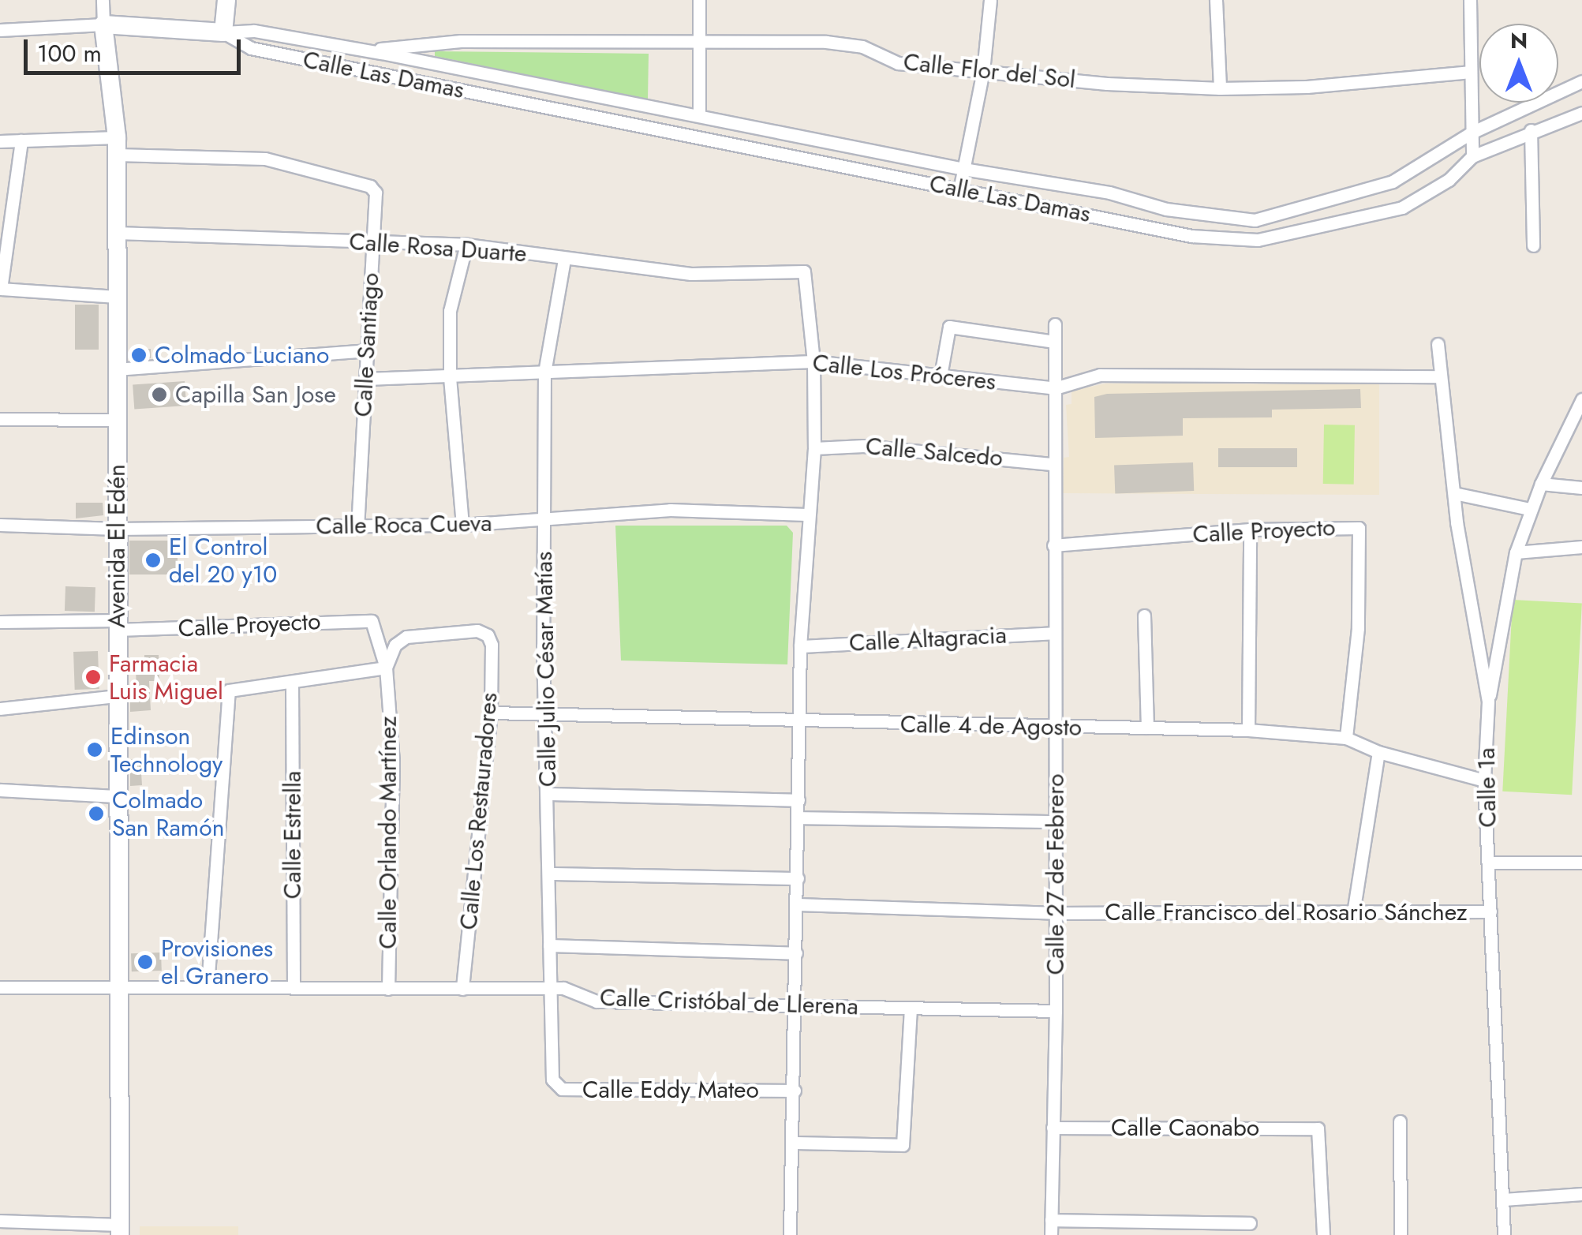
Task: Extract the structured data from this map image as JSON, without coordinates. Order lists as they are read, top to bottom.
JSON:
{
  "streets": {
    "street": [
      "Calle Flor del Sol",
      "Calle Las Damas",
      "Calle Rosa Duarte",
      "Calle Santiago",
      "Calle Los Próceres",
      "Calle Salcedo",
      "Calle Roca Cueva",
      "Calle Proyecto",
      "Avenida El Edén",
      "Calle Altagracia",
      "Calle Julio César Matías",
      "Calle 4 de Agosto",
      "Calle 1a",
      "Calle Los Restauradores",
      "Calle Orlando Martínez",
      "Calle Estrella",
      "Calle 27 de Febrero",
      "Calle Francisco del Rosario Sánchez",
      "Calle Cristóbal de Llerena",
      "Calle Eddy Mateo",
      "Calle Caonabo"
    ]
  },
  "crossings": [
    ["Calle Flor del Sol", "Calle Las Damas"],
    ["Calle Rosa Duarte", "Calle Santiago"],
    ["Calle Rosa Duarte", "Calle Los Próceres"],
    ["Calle Rosa Duarte", "Avenida El Edén"],
    ["Calle Rosa Duarte", "Calle Julio César Matías"],
    ["Calle Santiago", "Calle Los Próceres"],
    ["Calle Santiago", "Calle Roca Cueva"],
    ["Calle Santiago", "Avenida El Edén"],
    ["Calle Los Próceres", "Calle Julio César Matías"],
    ["Calle Los Próceres", "Calle 1a"],
    ["Calle Los Próceres", "Calle 27 de Febrero"],
    ["Calle Salcedo", "Calle 27 de Febrero"],
    ["Calle Roca Cueva", "Avenida El Edén"],
    ["Calle Roca Cueva", "Calle Julio César Matías"],
    ["Calle Proyecto", "Avenida El Edén"],
    ["Calle Proyecto", "Calle 4 de Agosto"],
    ["Calle Proyecto", "Calle Orlando Martínez"],
    ["Calle Proyecto", "Calle 27 de Febrero"],
    ["Avenida El Edén", "Calle Cristóbal de Llerena"],
    ["Calle Altagracia", "Calle 27 de Febrero"],
    ["Calle Julio César Matías", "Calle 4 de Agosto"],
    ["Calle Julio César Matías", "Calle Cristóbal de Llerena"],
    ["Calle Julio César Matías", "Calle Eddy Mateo"],
    ["Calle 4 de Agosto", "Calle 1a"],
    ["Calle 4 de Agosto", "Calle Los Restauradores"],
    ["Calle 4 de Agosto", "Calle 27 de Febrero"],
    ["Calle 1a", "Calle Francisco del Rosario Sánchez"],
    ["Calle Los Restauradores", "Calle Orlando Martínez"],
    ["Calle Los Restauradores", "Calle Cristóbal de Llerena"],
    ["Calle Orlando Martínez", "Calle Cristóbal de Llerena"],
    ["Calle Estrella", "Calle Cristóbal de Llerena"],
    ["Calle 27 de Febrero", "Calle Francisco del Rosario Sánchez"],
    ["Calle 27 de Febrero", "Calle Cristóbal de Llerena"],
    ["Calle 27 de Febrero", "Calle Caonabo"]
  ],
  "places": [
    "Colmado Luciano",
    "Capilla San Jose",
    "El Control del 20 y10",
    "Farmacia Luis Miguel",
    "Edinson Technology",
    "Colmado San Ramón",
    "Provisiones el Granero"
  ],
  "scale_bar": "100 m",
  "north": "top"
}
